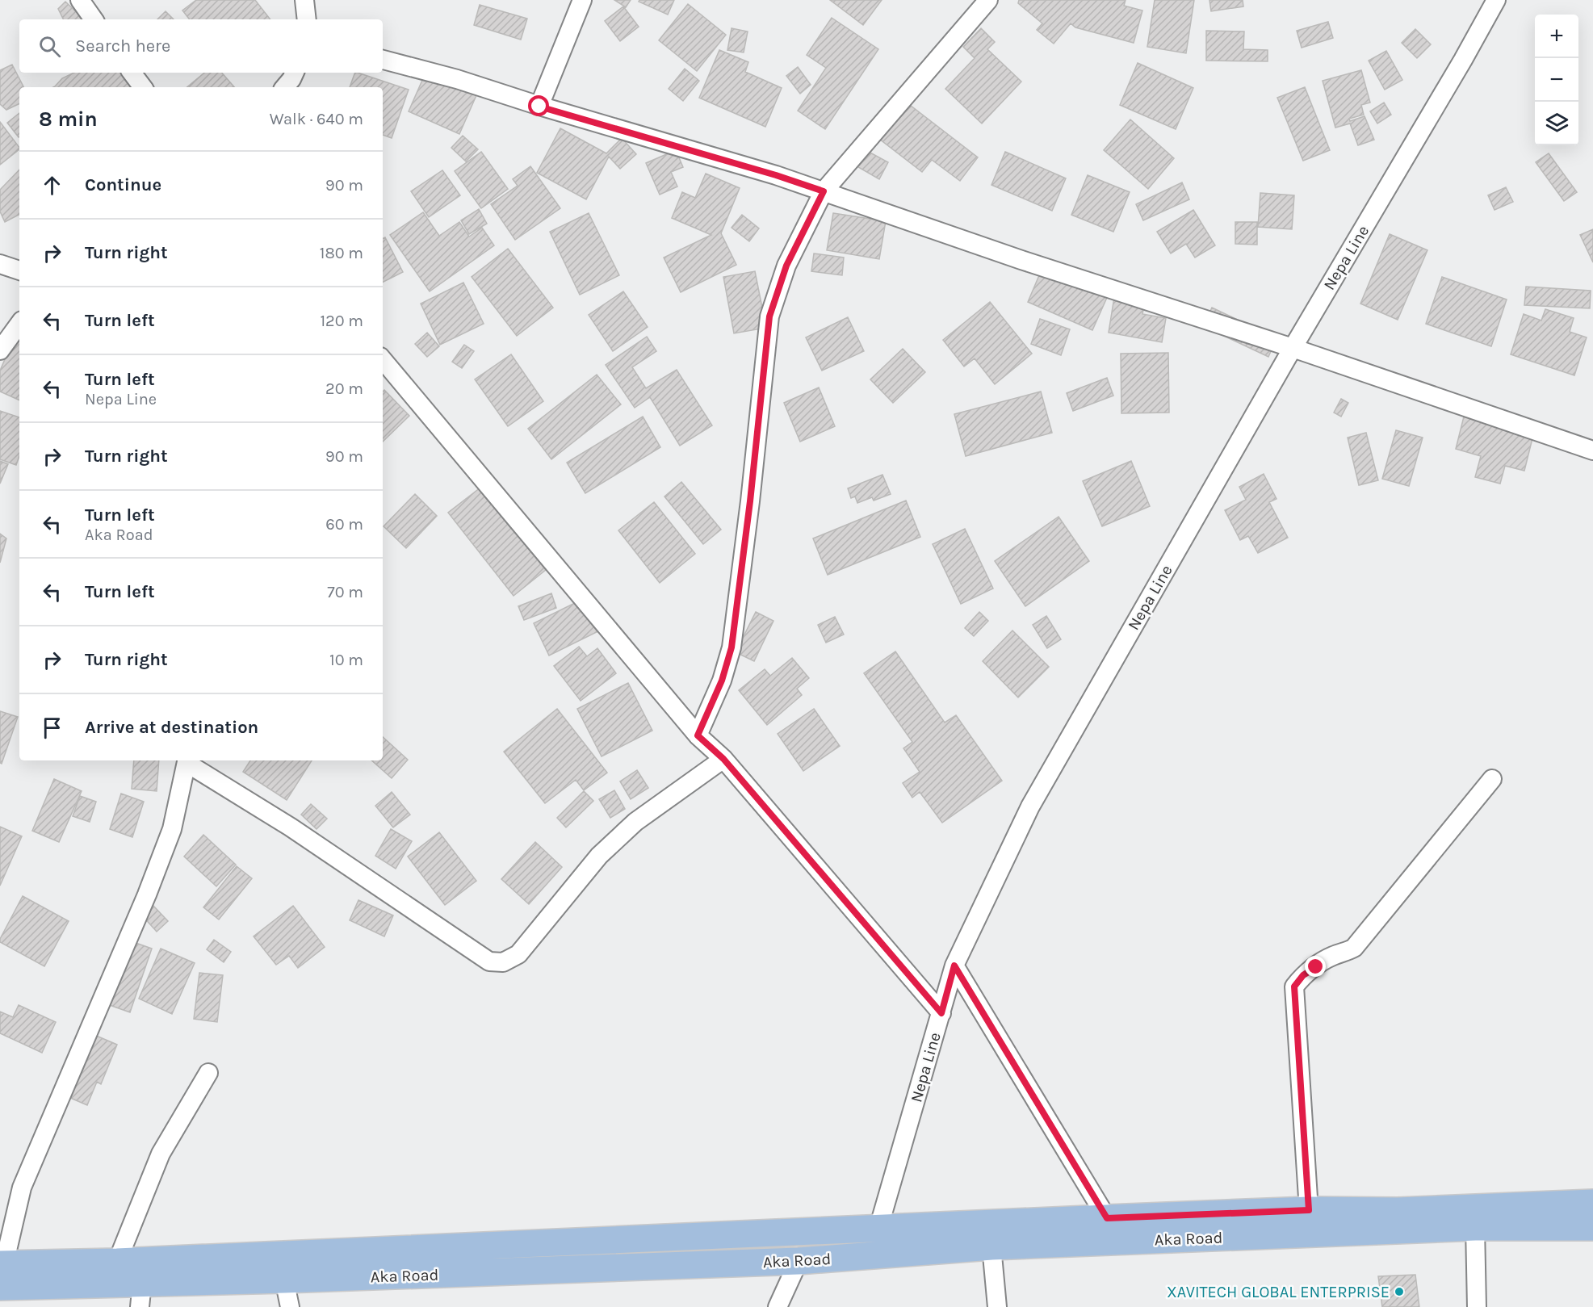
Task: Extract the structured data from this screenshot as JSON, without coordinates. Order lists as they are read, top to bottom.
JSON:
{
  "streets": {
    "main road": ["Aka Road"],
    "street": ["Nepa Line"]
  },
  "crossings": [
    ["Nepa Line", "Aka Road"]
  ],
  "places": ["XAVITECH GLOBAL ENTERPRISE"],
  "page": {
    "map_buttons": ["+", "−"],
    "search": "Search here",
    "heading": ["8 min", "Walk · 640 m"],
    "list": [
      ["Continue", "90 m"],
      ["Turn right", "180 m"],
      ["Turn left", "120 m"],
      ["Turn left", "Nepa Line", "20 m"],
      ["Turn right", "90 m"],
      ["Turn left", "Aka Road", "60 m"],
      ["Turn left", "70 m"],
      ["Turn right", "10 m"],
      "Arrive at destination"
    ]
  }
}
